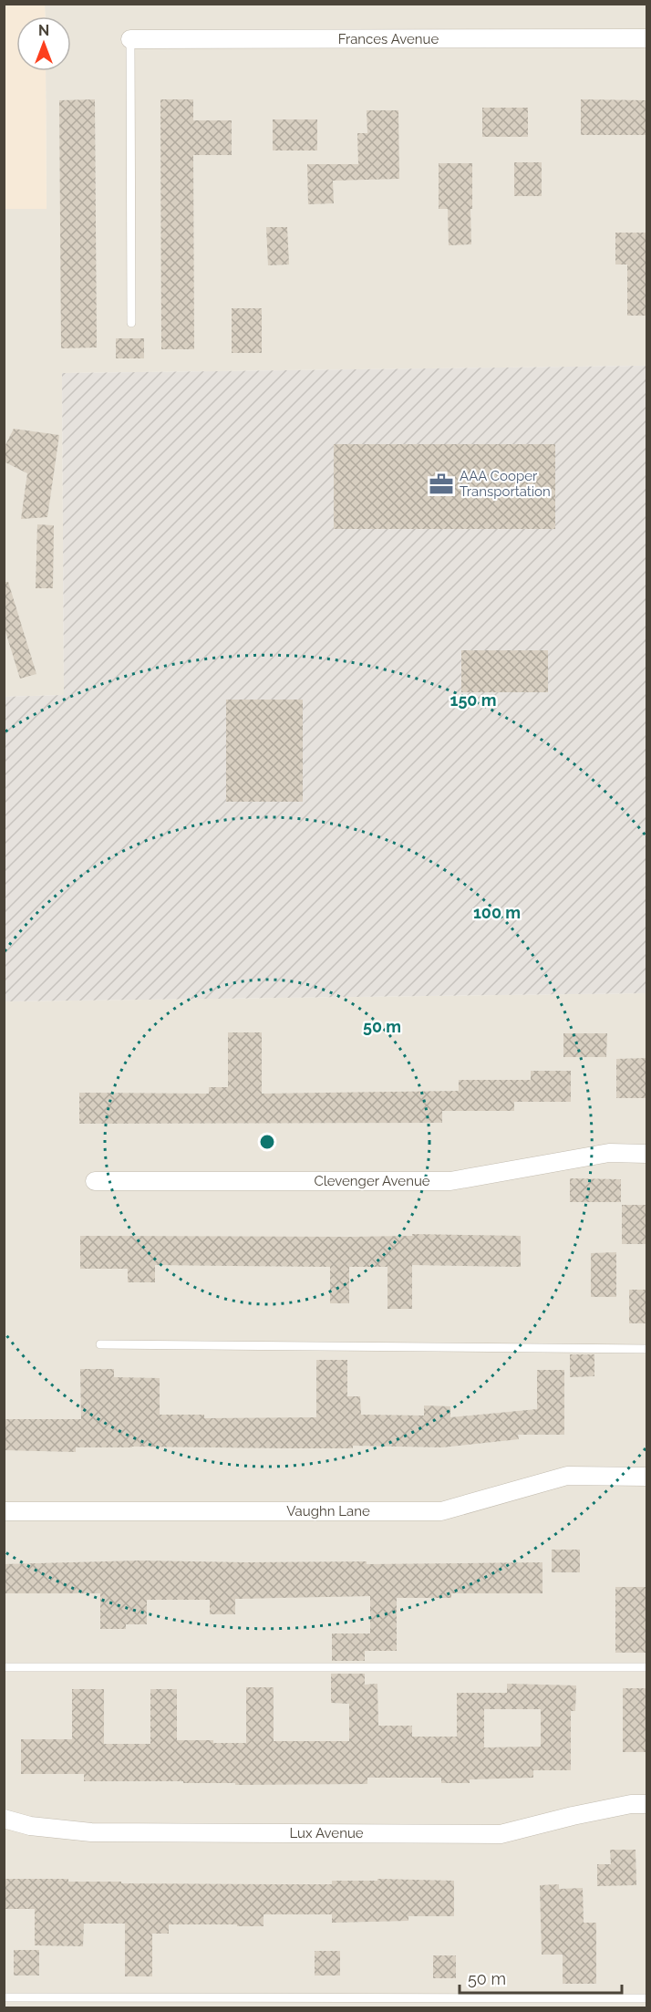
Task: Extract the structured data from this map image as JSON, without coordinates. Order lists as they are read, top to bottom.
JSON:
{
  "streets": {
    "street": [
      "Frances Avenue",
      "Clevenger Avenue",
      "Vaughn Lane",
      "Lux Avenue"
    ]
  },
  "places": {
    "office": ["AAA Cooper Transportation"]
  },
  "scale_bar": "50 m",
  "north": "top",
  "rings": ["150 m", "100 m", "50 m"]
}
